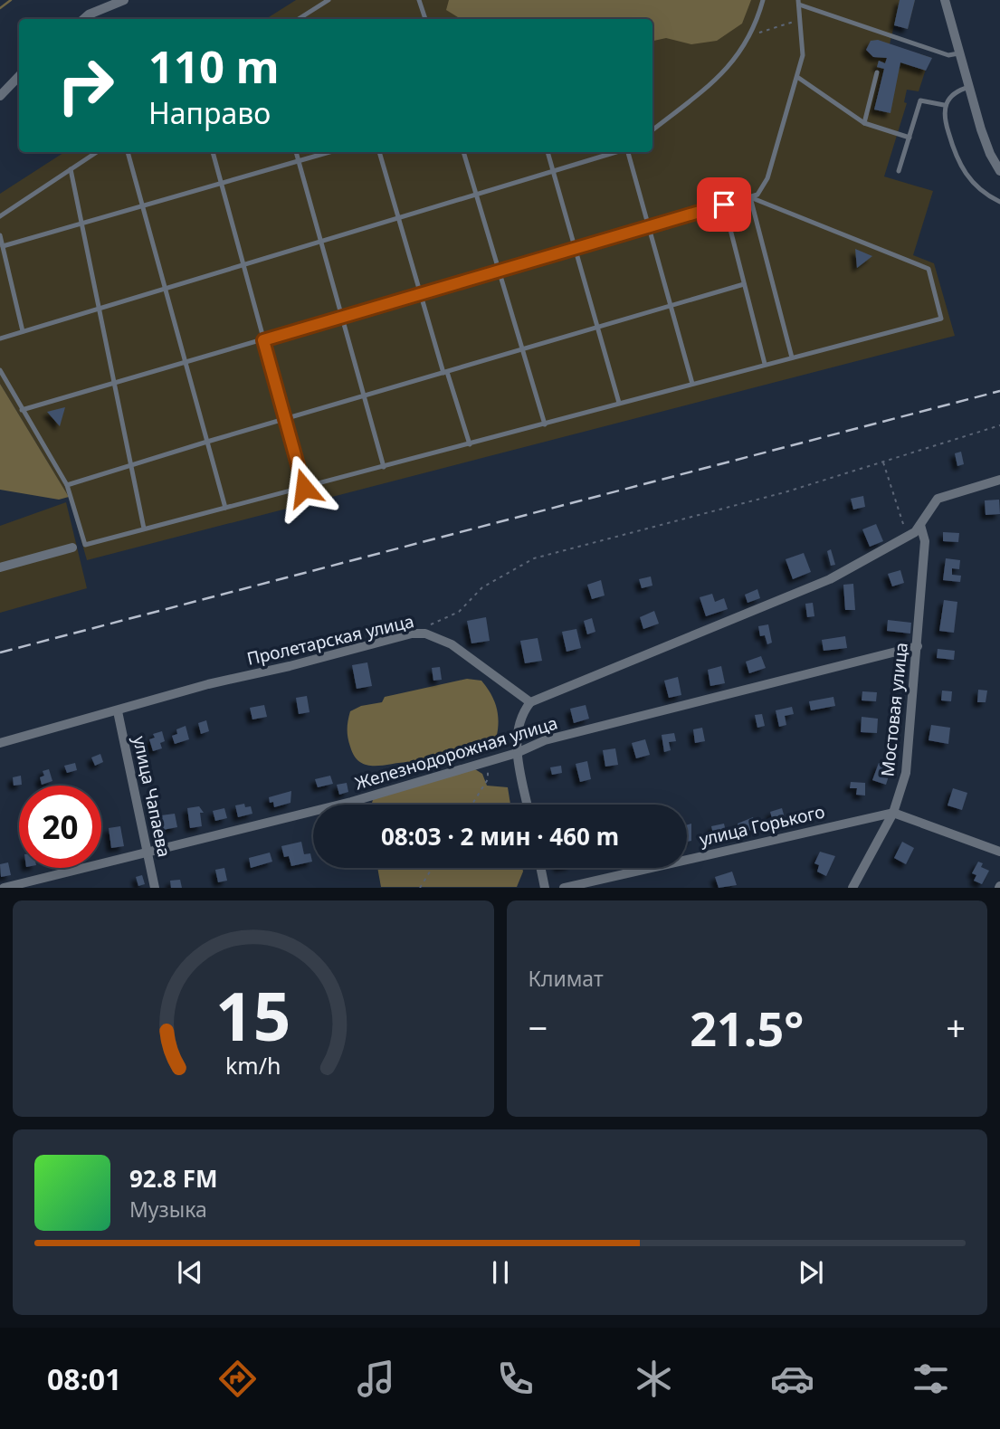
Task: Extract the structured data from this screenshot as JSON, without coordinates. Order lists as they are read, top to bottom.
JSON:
{
  "streets": {
    "street": [
      "Пролетарская улица",
      "Мостовая улица",
      "Железнодорожная улица",
      "улица Чапаева",
      "улица Горького"
    ]
  },
  "crossings": [
    ["Пролетарская улица", "улица Чапаева"],
    ["Мостовая улица", "Железнодорожная улица"],
    ["Мостовая улица", "улица Горького"],
    ["Железнодорожная улица", "улица Чапаева"]
  ],
  "page": {
    "turn": ["110 m", "Направо"],
    "limit": "20",
    "trip": "08:03 · 2 мин · 460 m",
    "tile": "Климат",
    "heat": ["−", "21.5°", "+"],
    "song": ["92.8 FM", "Музыка"],
    "tabs": "08:01",
    "gauge": ["15", "km/h"]
  }
}
